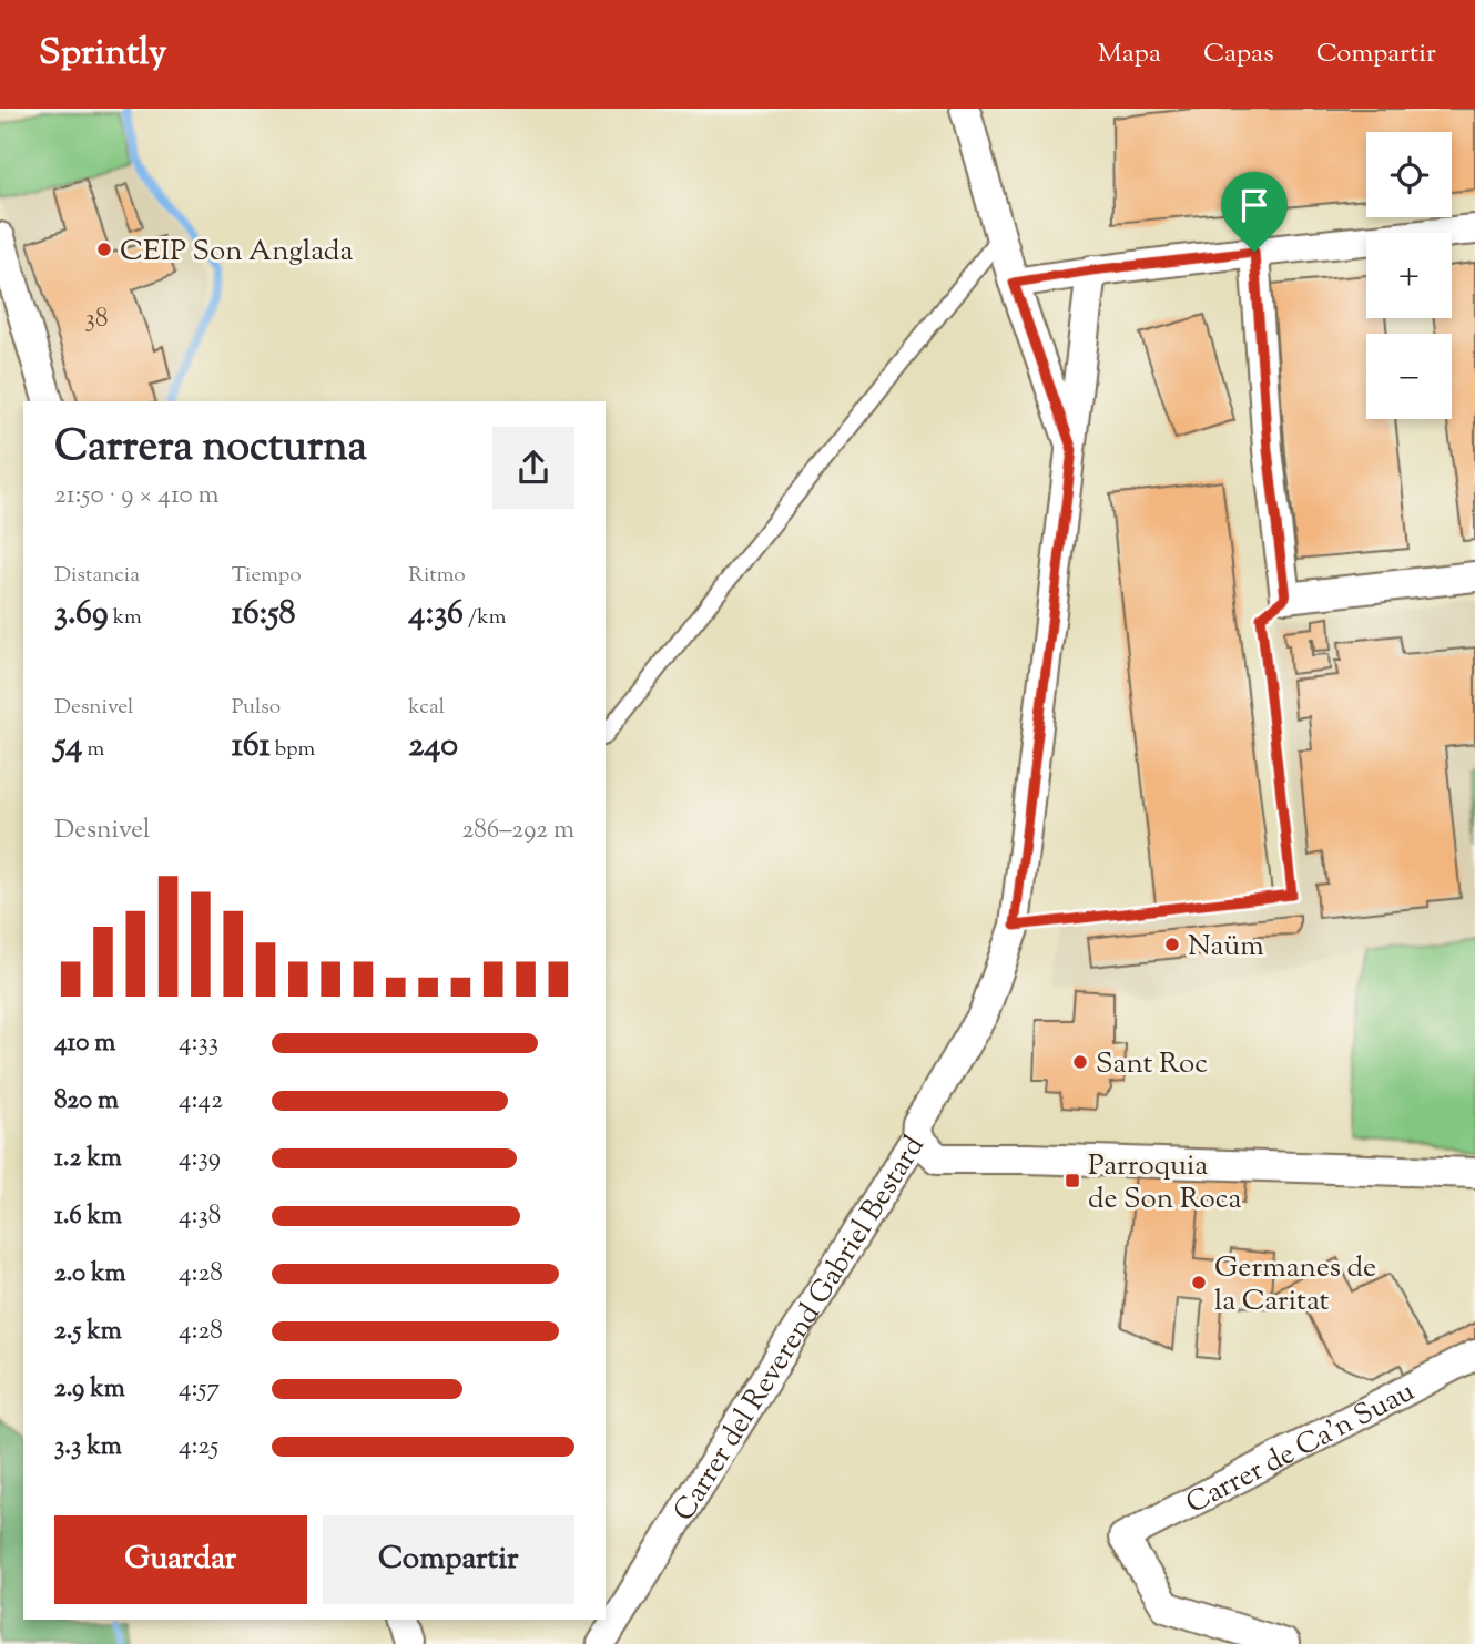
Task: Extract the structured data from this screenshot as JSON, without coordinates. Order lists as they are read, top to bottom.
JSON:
{
  "streets": {
    "street": ["Carrer del Reverend Gabriel Bestard", "Carrer de Ca'n Suau"]
  },
  "places": {
    "other": [
      "CEIP Son Anglada",
      "Naüm",
      "Sant Roc",
      "Germanes de la Caritat"
    ],
    "transit": ["Parroquia de Son Roca"]
  },
  "house_numbers": ["38"],
  "page": {
    "header": "Sprintly",
    "nav": ["Mapa", "Capas", "Compartir"],
    "map_buttons": ["+", "−"],
    "heading": ["Carrera nocturna", "21:50 · 9 × 410 m"],
    "stats": [
      ["Distancia", "3.69 km"],
      ["Tiempo", "16:58"],
      ["Ritmo", "4:36 /km"],
      ["Desnivel", "54 m"],
      ["Pulso", "161 bpm"],
      ["kcal", "240"]
    ],
    "chart": ["Desnivel", "286–292 m"],
    "list": [
      {
        "name": "410 m",
        "note": "4:33"
      },
      {
        "name": "820 m",
        "note": "4:42"
      },
      {
        "name": "1.2 km",
        "note": "4:39"
      },
      {
        "name": "1.6 km",
        "note": "4:38"
      },
      {
        "name": "2.0 km",
        "note": "4:28"
      },
      {
        "name": "2.5 km",
        "note": "4:28"
      },
      {
        "name": "2.9 km",
        "note": "4:57"
      },
      {
        "name": "3.3 km",
        "note": "4:25"
      }
    ],
    "buttons": ["Guardar", "Compartir"]
  }
}
